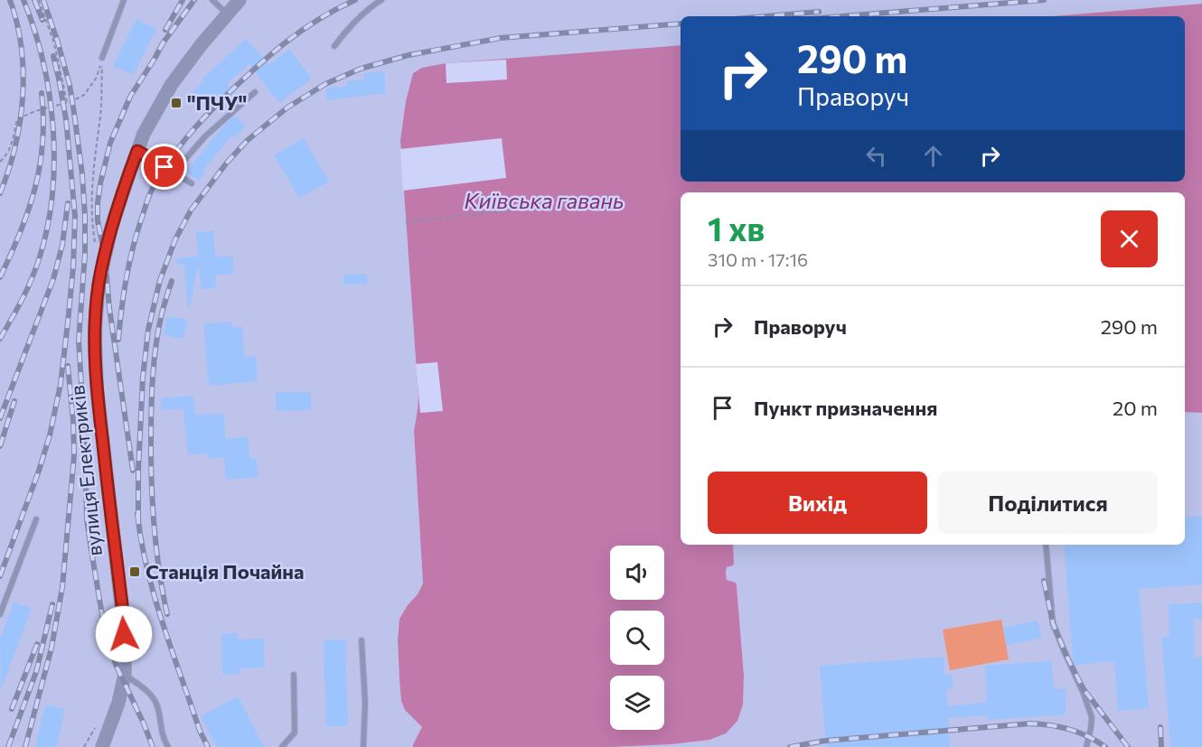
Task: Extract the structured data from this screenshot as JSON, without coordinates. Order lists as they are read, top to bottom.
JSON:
{
  "streets": {
    "street": ["вулиця Електриків"]
  },
  "water": ["Київська гавань"],
  "places": {
    "transit": ["\"ПЧУ\"", "Станція Почайна"]
  },
  "page": {
    "turn": ["290 m", "Праворуч"],
    "heading": ["1 хв", "310 m · 17:16"],
    "list": [
      {
        "name": "Праворуч",
        "value": "290 m"
      },
      {
        "name": "Пункт призначення",
        "value": "20 m"
      }
    ],
    "buttons": ["Вихід", "Поділитися"]
  }
}
